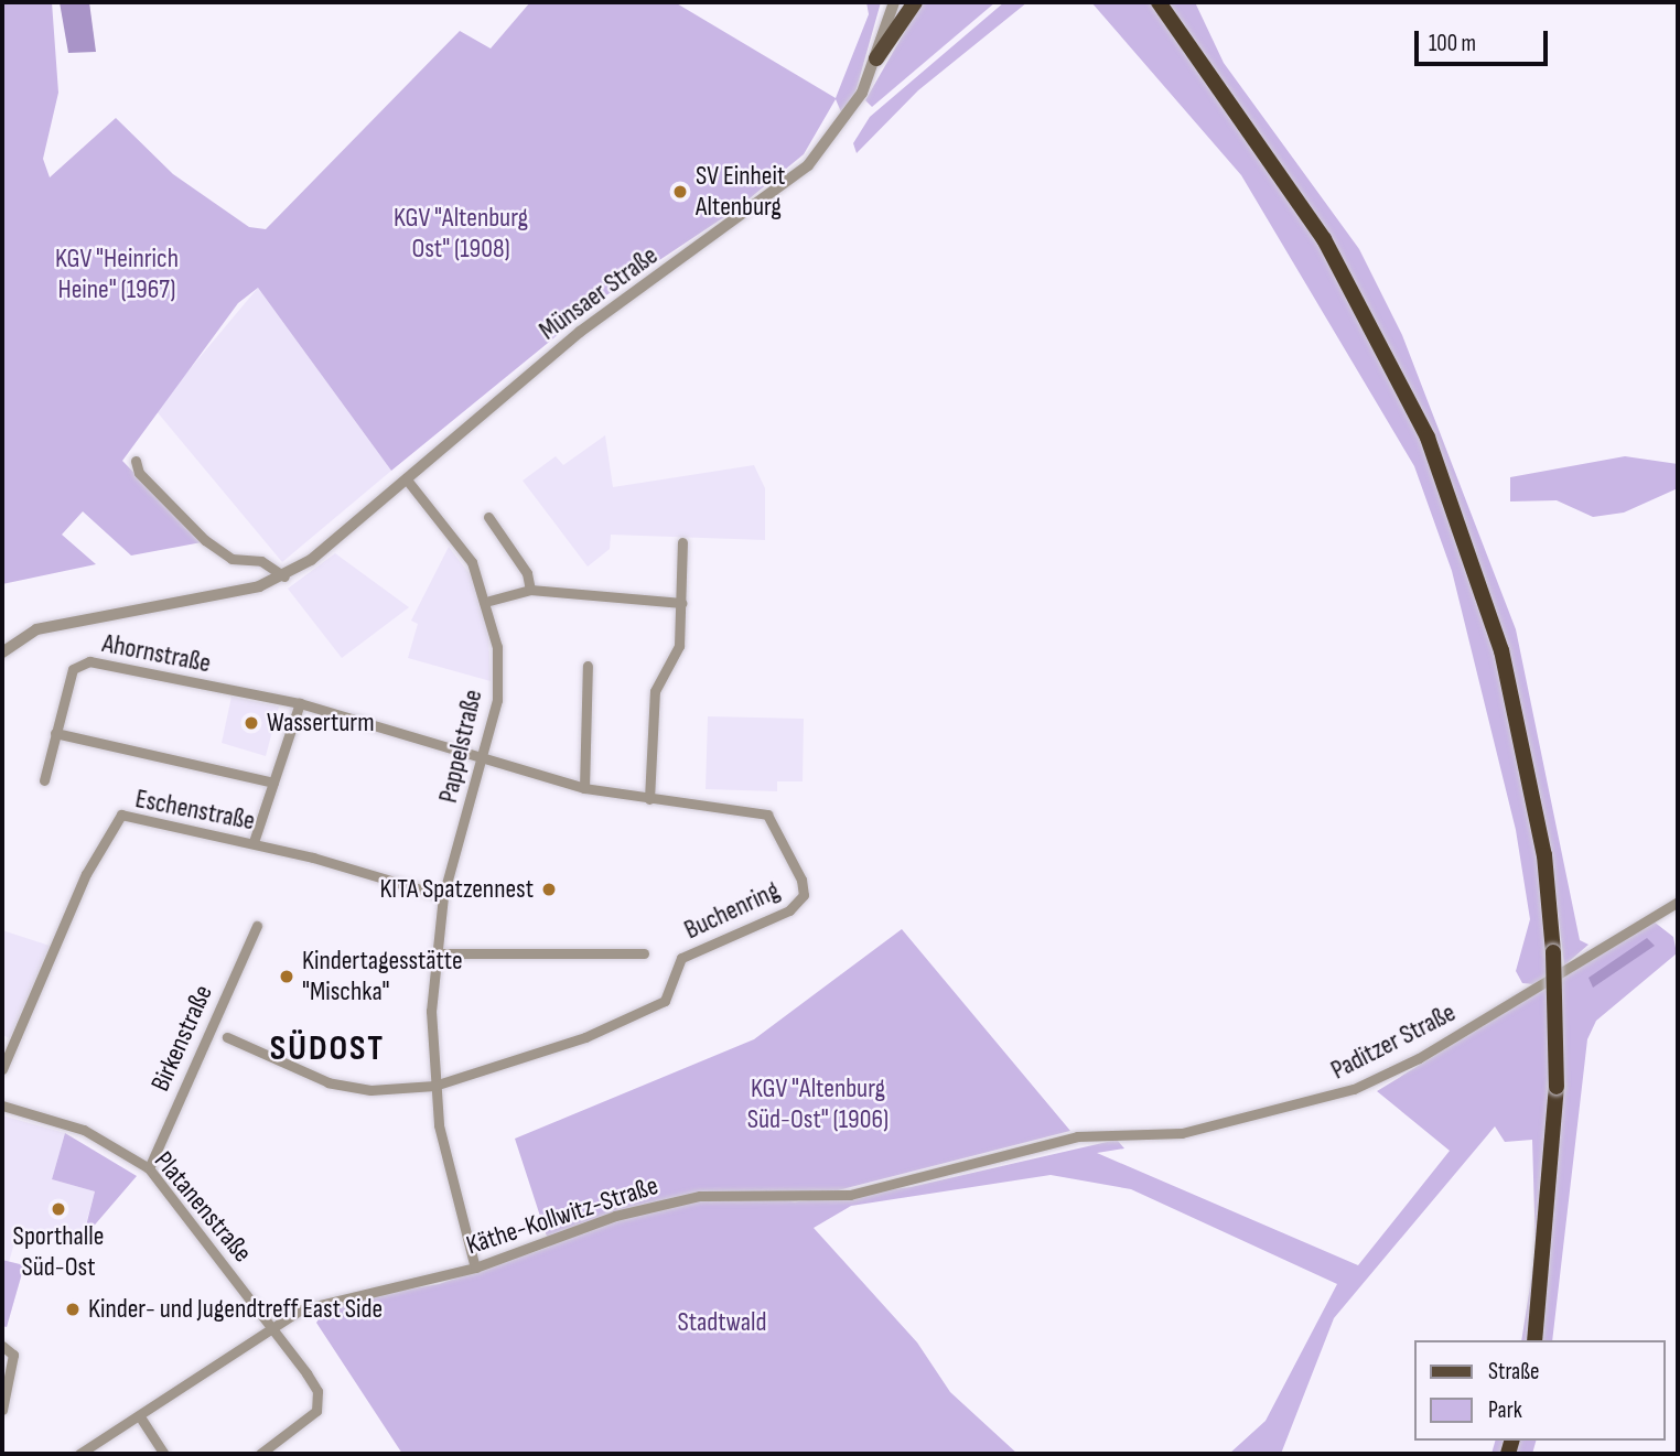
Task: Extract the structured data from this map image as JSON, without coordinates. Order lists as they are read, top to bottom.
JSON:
{
  "streets": {
    "street": [
      "Münsaer Straße",
      "Ahornstraße",
      "Pappelstraße",
      "Eschenstraße",
      "Buchenring",
      "Birkenstraße",
      "Paditzer Straße",
      "Platanenstraße",
      "Käthe-Kollwitz-Straße"
    ]
  },
  "crossings": [
    ["Münsaer Straße", "Pappelstraße"],
    ["Ahornstraße", "Pappelstraße"],
    ["Ahornstraße", "Buchenring"],
    ["Pappelstraße", "Eschenstraße"],
    ["Pappelstraße", "Buchenring"],
    ["Pappelstraße", "Birkenstraße"],
    ["Pappelstraße", "Käthe-Kollwitz-Straße"],
    ["Buchenring", "Birkenstraße"],
    ["Birkenstraße", "Platanenstraße"],
    ["Paditzer Straße", "Käthe-Kollwitz-Straße"],
    ["Platanenstraße", "Käthe-Kollwitz-Straße"]
  ],
  "districts": ["SÜDOST"],
  "parks": [
    "KGV \"Altenburg Ost\" (1908)",
    "KGV \"Heinrich Heine\" (1967)",
    "KGV \"Altenburg Süd-Ost\" (1906)",
    "Stadtwald"
  ],
  "places": [
    "SV Einheit Altenburg",
    "Wasserturm",
    "KITA Spatzennest",
    "Kindertagesstätte \"Mischka\"",
    "Sporthalle Süd-Ost",
    "Kinder- und Jugendtreff East Side"
  ],
  "legend": ["Straße", "Park"],
  "scale_bar": "100 m"
}
